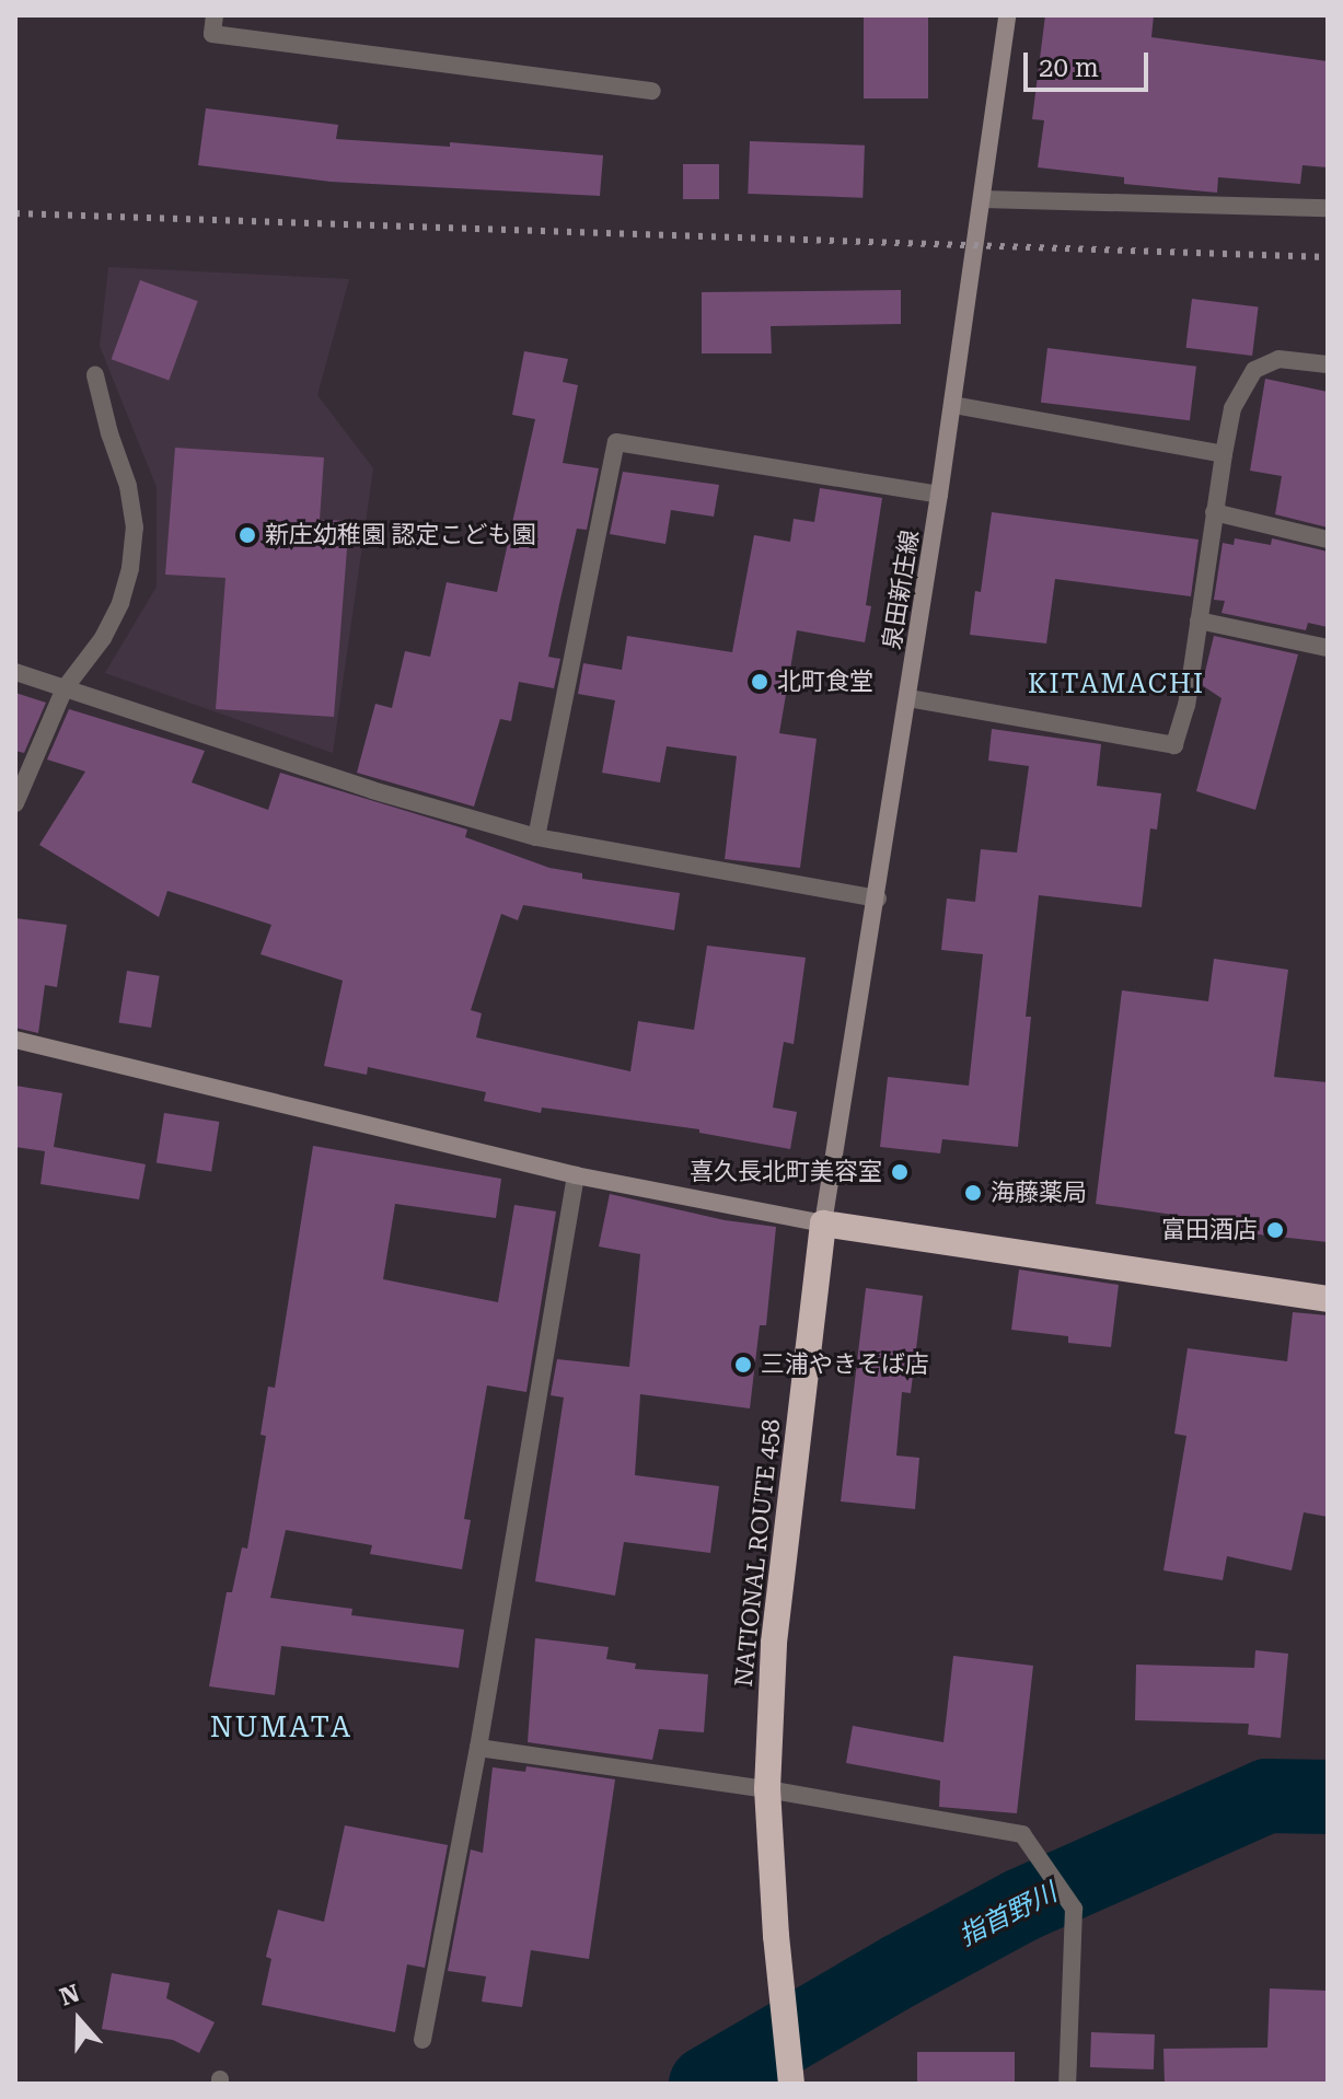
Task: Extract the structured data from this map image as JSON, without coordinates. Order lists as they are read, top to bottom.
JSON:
{
  "streets": {
    "highway": ["NATIONAL ROUTE 458"],
    "main road": ["泉田新庄線"]
  },
  "crossings": [
    ["泉田新庄線", "NATIONAL ROUTE 458"]
  ],
  "districts": ["KITAMACHI", "NUMATA"],
  "water": ["指首野川"],
  "places": [
    "新庄幼稚園 認定こども園",
    "北町食堂",
    "喜久長北町美容室",
    "海藤薬局",
    "富田酒店",
    "三浦やきそば店"
  ],
  "scale_bar": "20 m",
  "north": "top"
}
